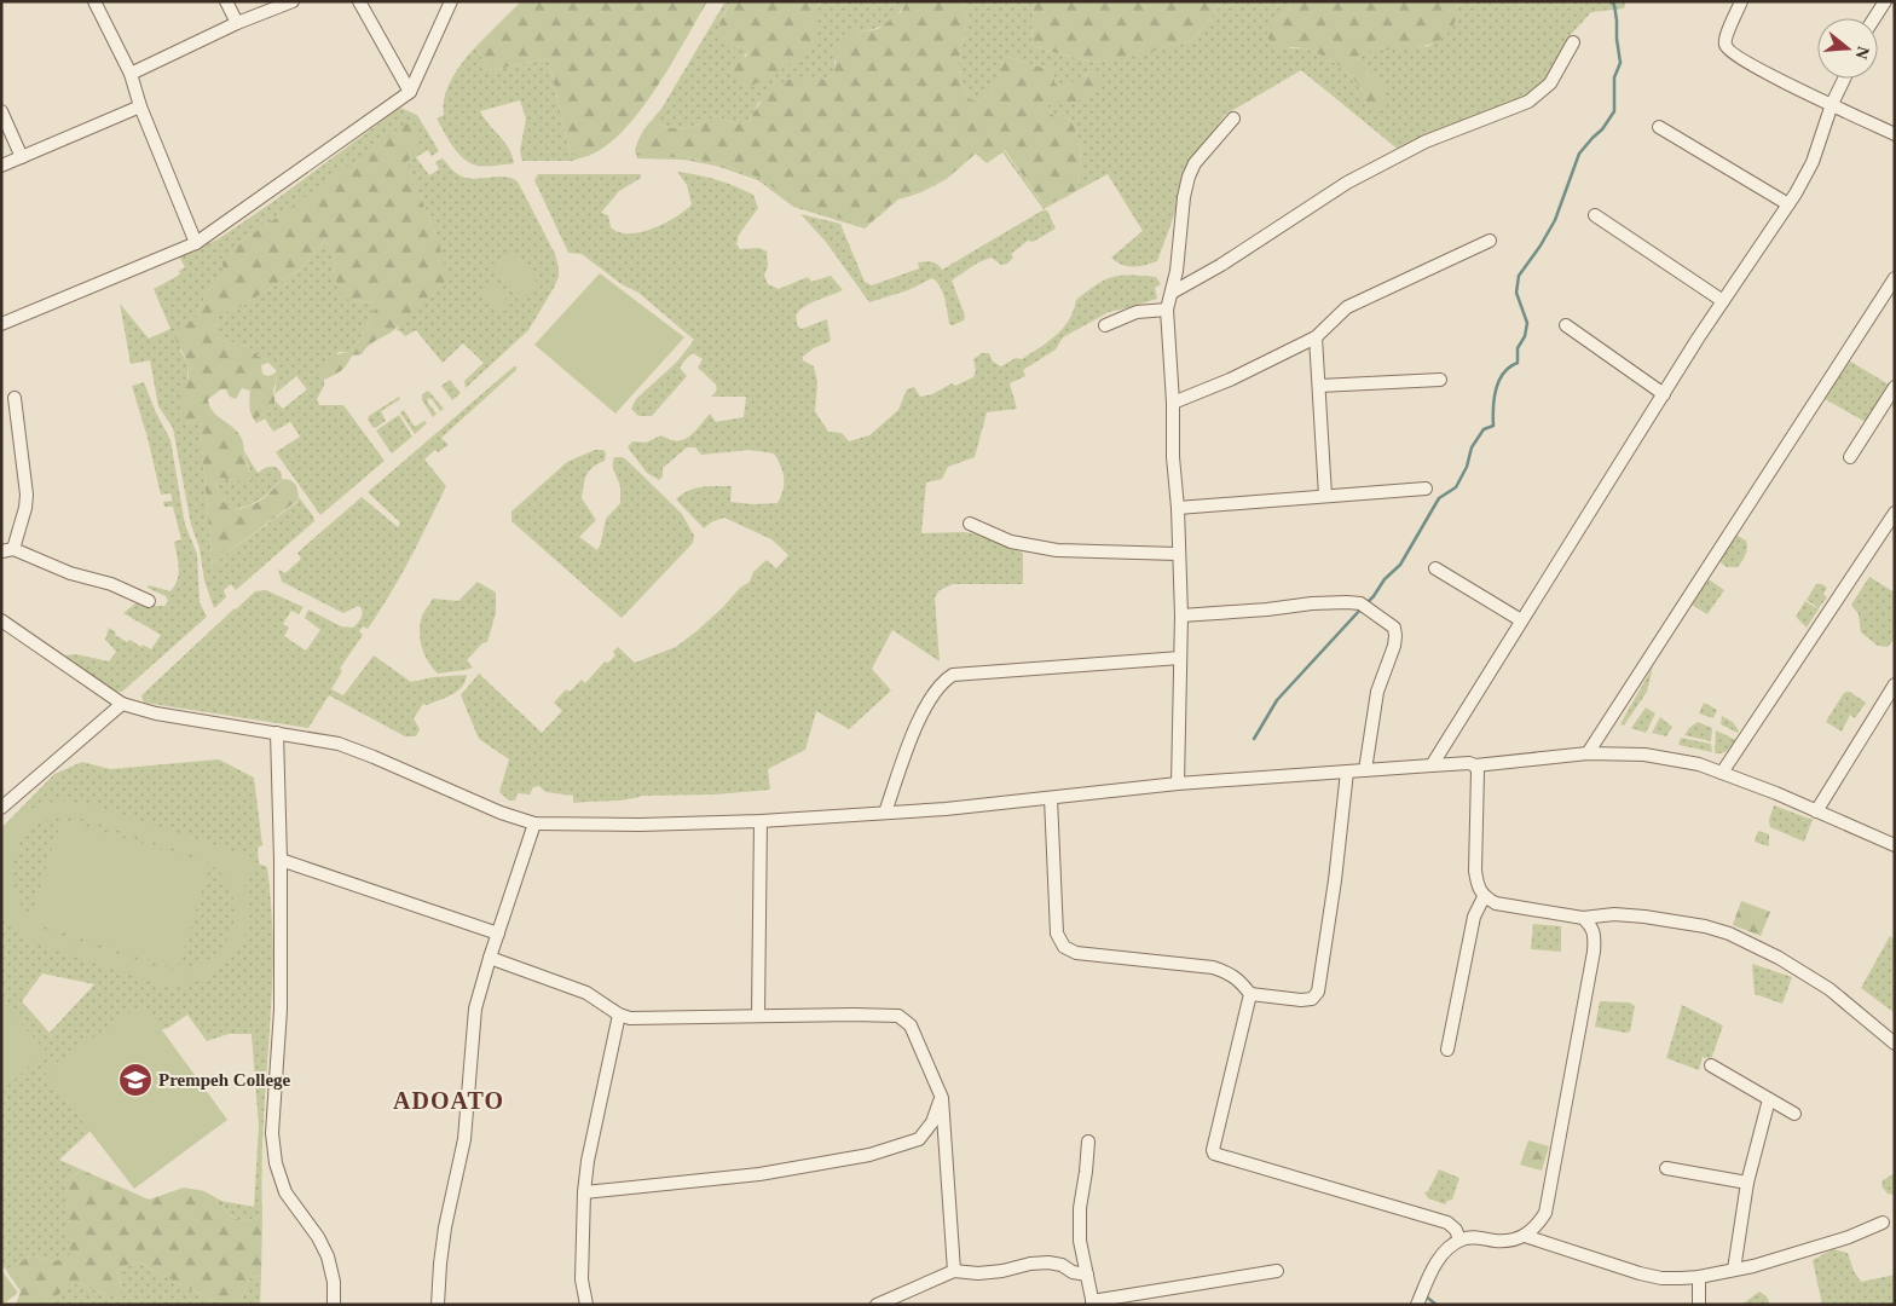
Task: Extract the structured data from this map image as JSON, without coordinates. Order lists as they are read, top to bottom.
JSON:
{
  "districts": ["ADOATO"],
  "places": {
    "school or university": ["Prempeh College"]
  },
  "north": "right"
}
